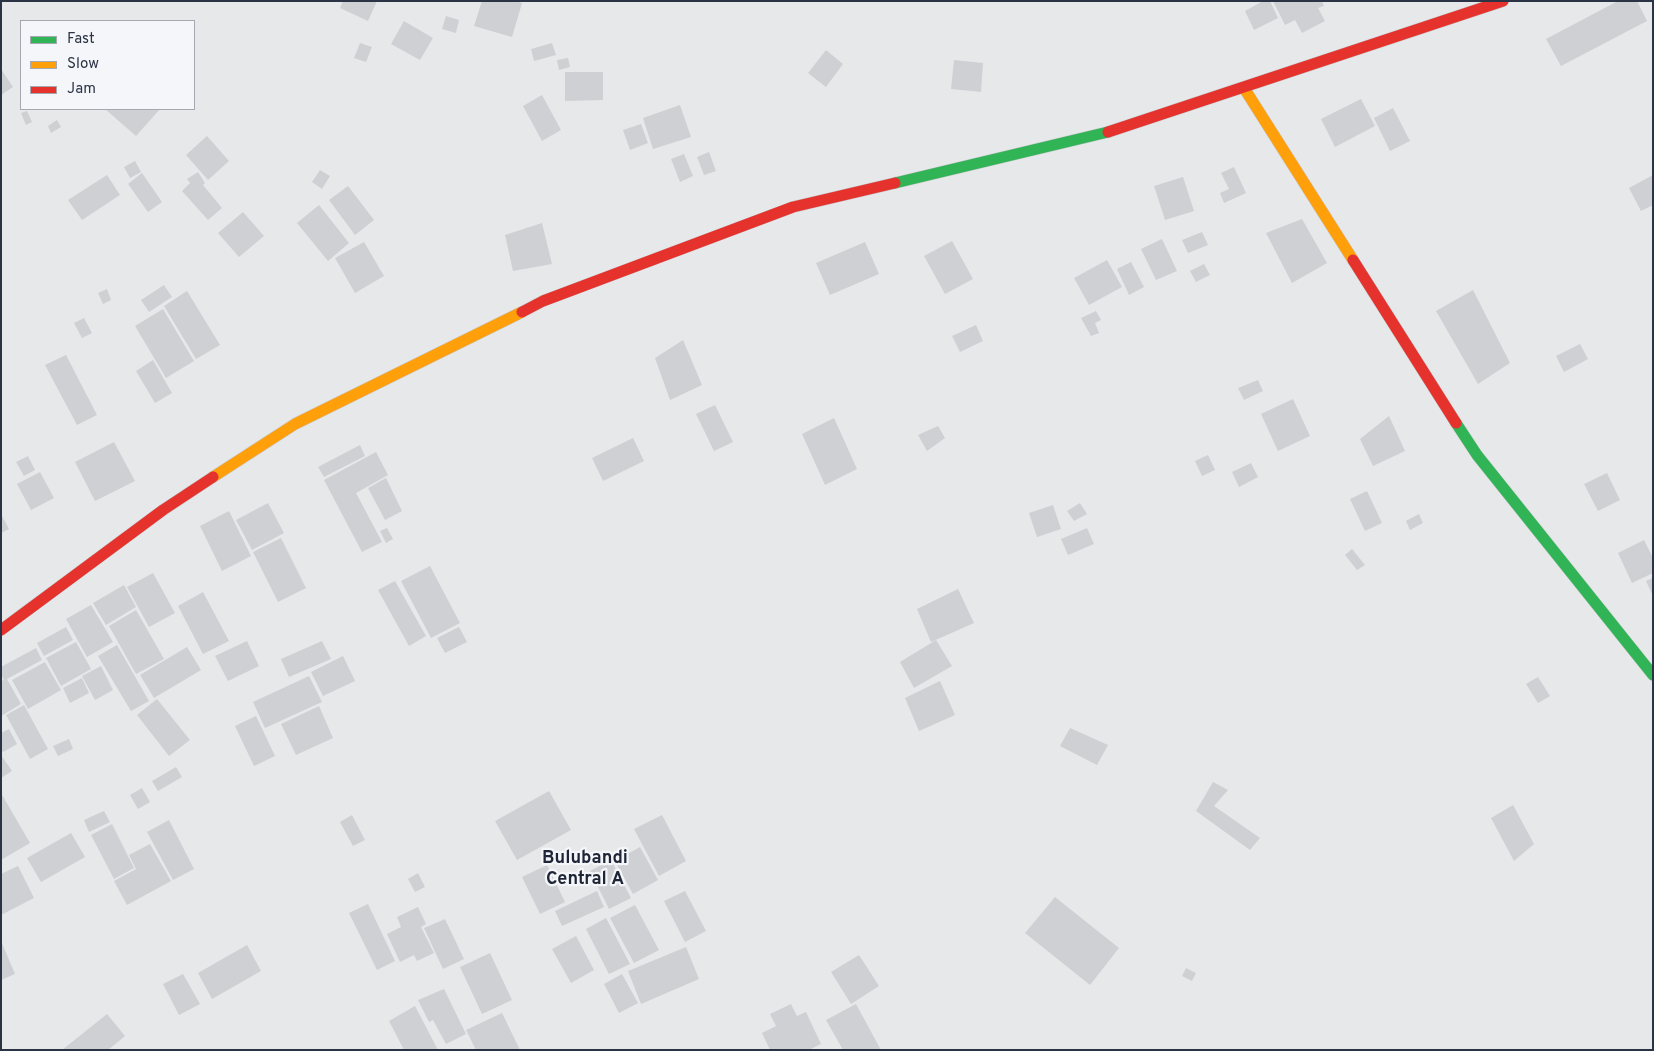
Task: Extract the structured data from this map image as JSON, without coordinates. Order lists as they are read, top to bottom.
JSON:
{
  "districts": ["Bulubandi Central A"],
  "legend": ["Fast", "Slow", "Jam"]
}
